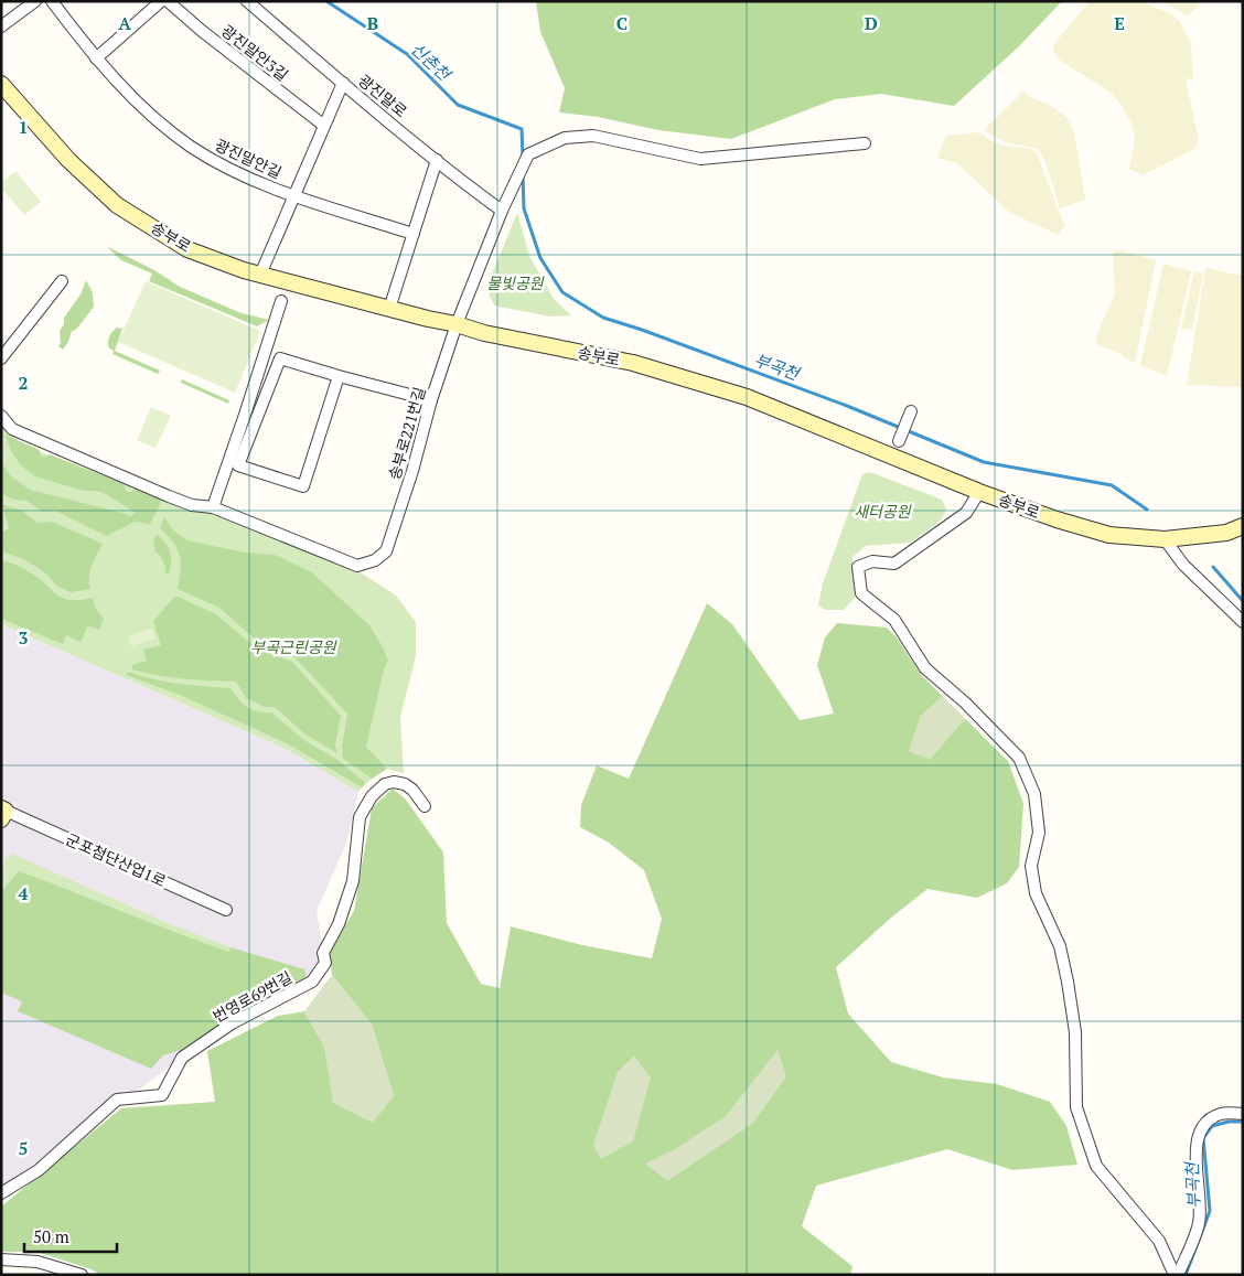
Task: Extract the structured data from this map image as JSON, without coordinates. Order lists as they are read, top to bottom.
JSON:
{
  "streets": {
    "street": [
      "광진말안3길",
      "광진말로",
      "광진말안길",
      "송부로",
      "송부로221번길",
      "군포첨단산업1로",
      "번영로69번길"
    ]
  },
  "crossings": [
    ["광진말로", "송부로221번길"],
    ["송부로", "송부로221번길"]
  ],
  "water": ["신촌천", "부곡천"],
  "parks": ["물빛공원", "새터공원", "부곡근린공원"],
  "scale_bar": "50 m",
  "grid": {
    "columns": [
      "A",
      "B",
      "C",
      "D",
      "E"
    ],
    "rows": [
      "1",
      "2",
      "3",
      "4",
      "5"
    ]
  }
}
